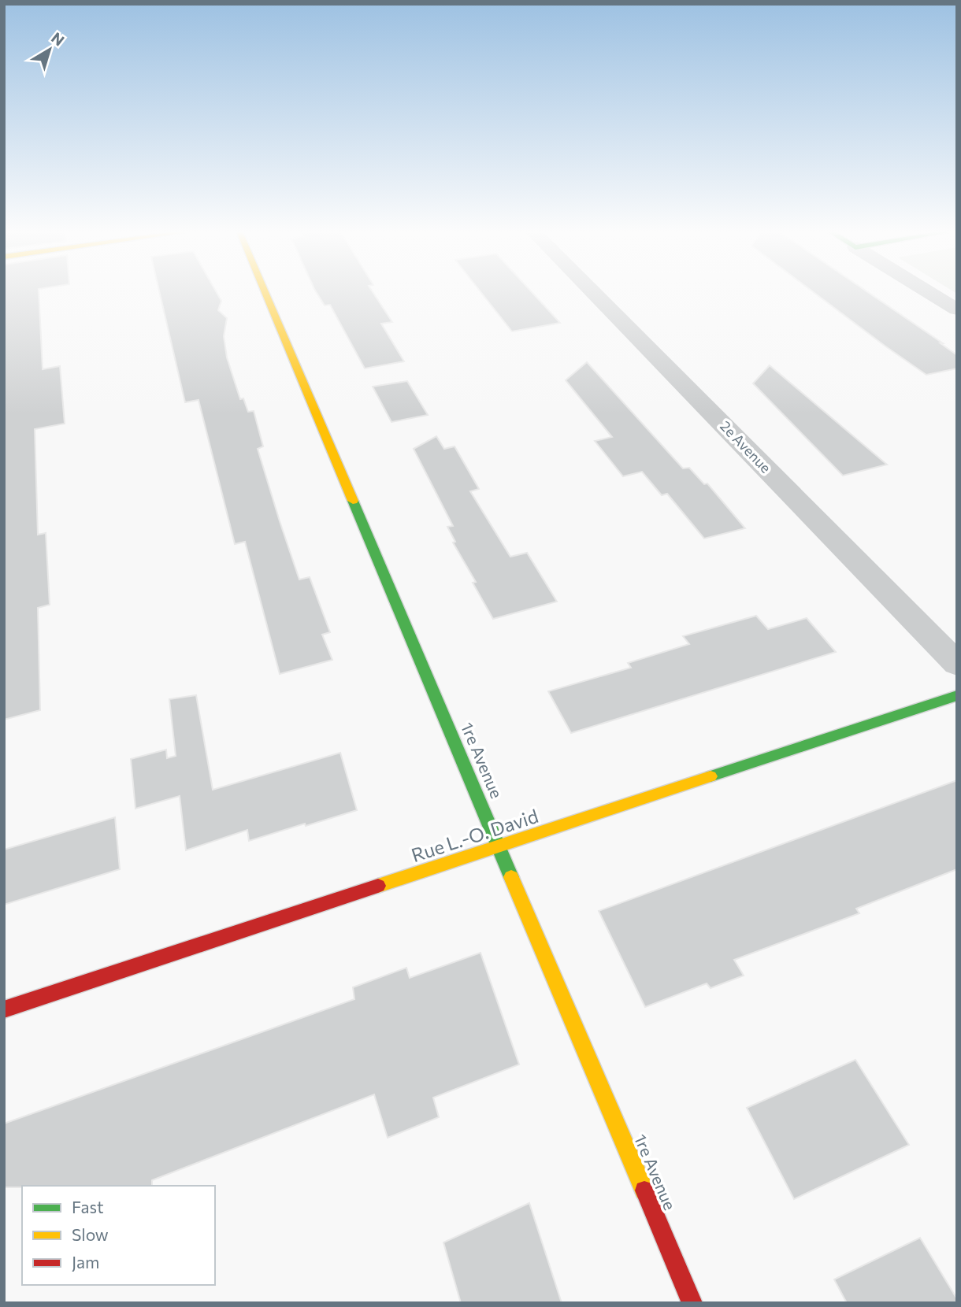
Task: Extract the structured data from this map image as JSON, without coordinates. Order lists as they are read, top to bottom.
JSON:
{
  "streets": {
    "street": ["2e Avenue", "1re Avenue", "Rue L.-O. David"]
  },
  "crossings": [
    ["1re Avenue", "Rue L.-O. David"]
  ],
  "legend": ["Fast", "Slow", "Jam"],
  "north": "top right"
}
